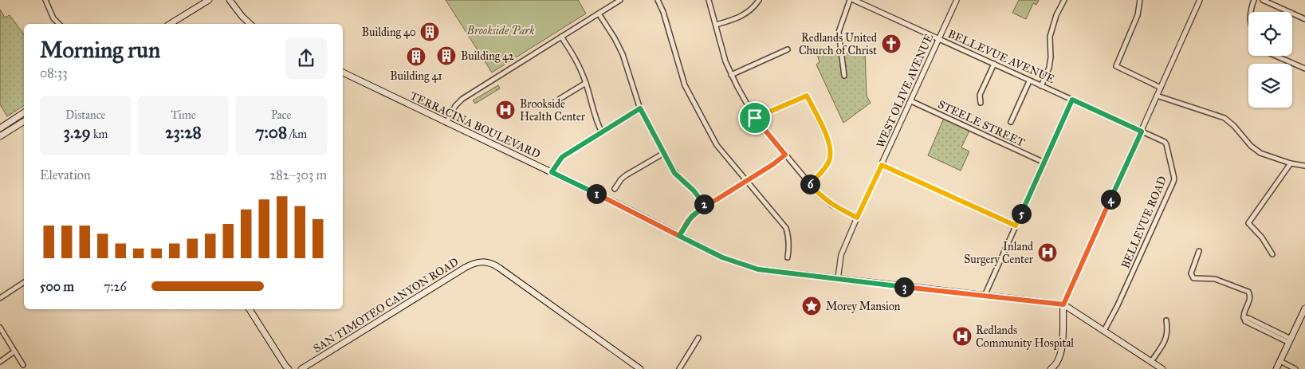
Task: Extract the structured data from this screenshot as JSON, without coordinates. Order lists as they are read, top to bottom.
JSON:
{
  "streets": {
    "main road": ["TERRACINA BOULEVARD", "SAN TIMOTEO CANYON ROAD"],
    "street": [
      "BELLEVUE AVENUE",
      "WEST OLIVE AVENUE",
      "STEELE STREET",
      "BELLEVUE ROAD"
    ]
  },
  "crossings": [
    ["BELLEVUE AVENUE", "WEST OLIVE AVENUE"],
    ["BELLEVUE AVENUE", "BELLEVUE ROAD"],
    ["WEST OLIVE AVENUE", "STEELE STREET"],
    ["WEST OLIVE AVENUE", "TERRACINA BOULEVARD"],
    ["TERRACINA BOULEVARD", "BELLEVUE ROAD"]
  ],
  "parks": ["Brookside Park"],
  "places": {
    "building": ["Building 40", "Building 42", "Building 41"],
    "church": ["Redlands United Church of Christ"],
    "hospital": ["Brookside Health Center", "Inland Surgery Center", "Redlands Community Hospital"],
    "place": ["Morey Mansion"]
  },
  "page": {
    "heading": ["Morning run", "08:33"],
    "stats": [
      ["Distance", "3.29 km"],
      ["Time", "23:28"],
      ["Pace", "7:08 /km"]
    ],
    "chart": ["Elevation", "282–303 m"],
    "pins": [
      "6",
      "1",
      "4",
      "2",
      "5",
      "3"
    ],
    "list": [
      {
        "name": "500 m",
        "note": "7:26"
      }
    ]
  }
}
